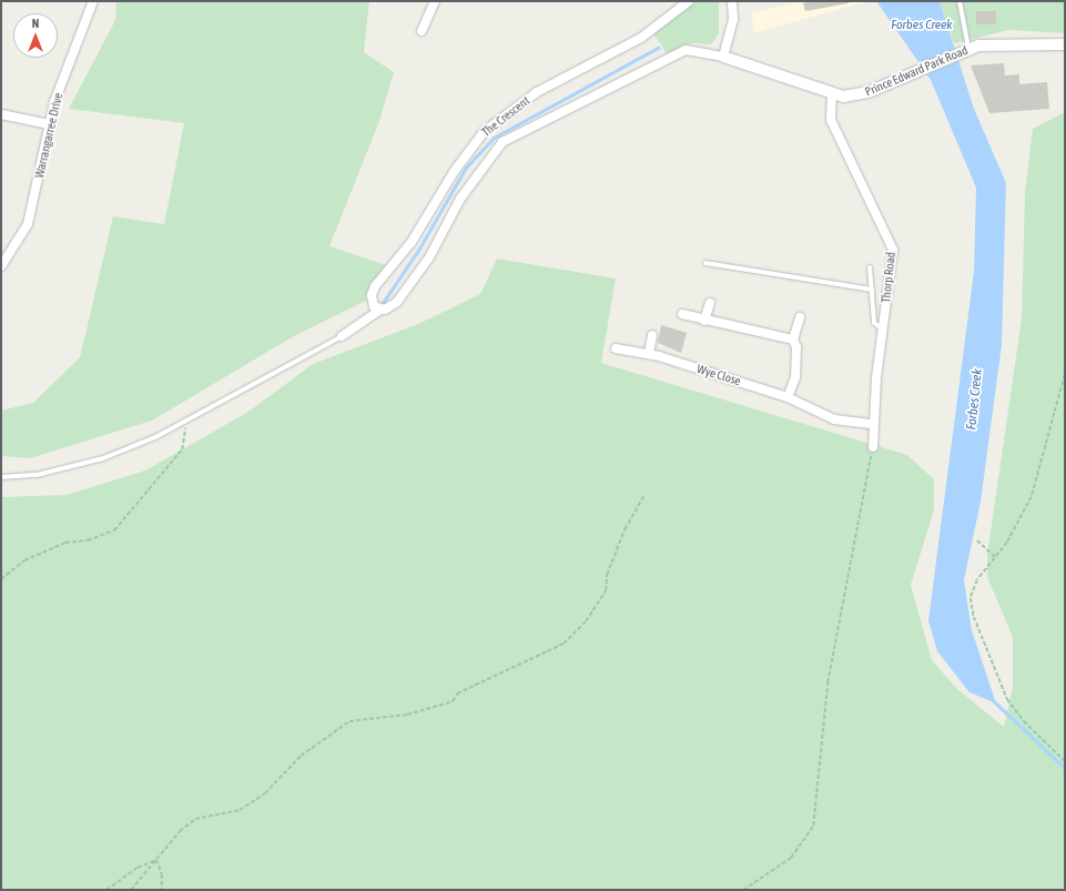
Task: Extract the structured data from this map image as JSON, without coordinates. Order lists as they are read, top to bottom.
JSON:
{
  "streets": {
    "street": [
      "Prince Edward Park Road",
      "The Crescent",
      "Warrangarree Drive",
      "Thorp Road",
      "Wye Close"
    ]
  },
  "crossings": [
    ["Prince Edward Park Road", "The Crescent"],
    ["Prince Edward Park Road", "Thorp Road"],
    ["Thorp Road", "Wye Close"]
  ],
  "water": ["Forbes Creek"],
  "north": "top"
}
